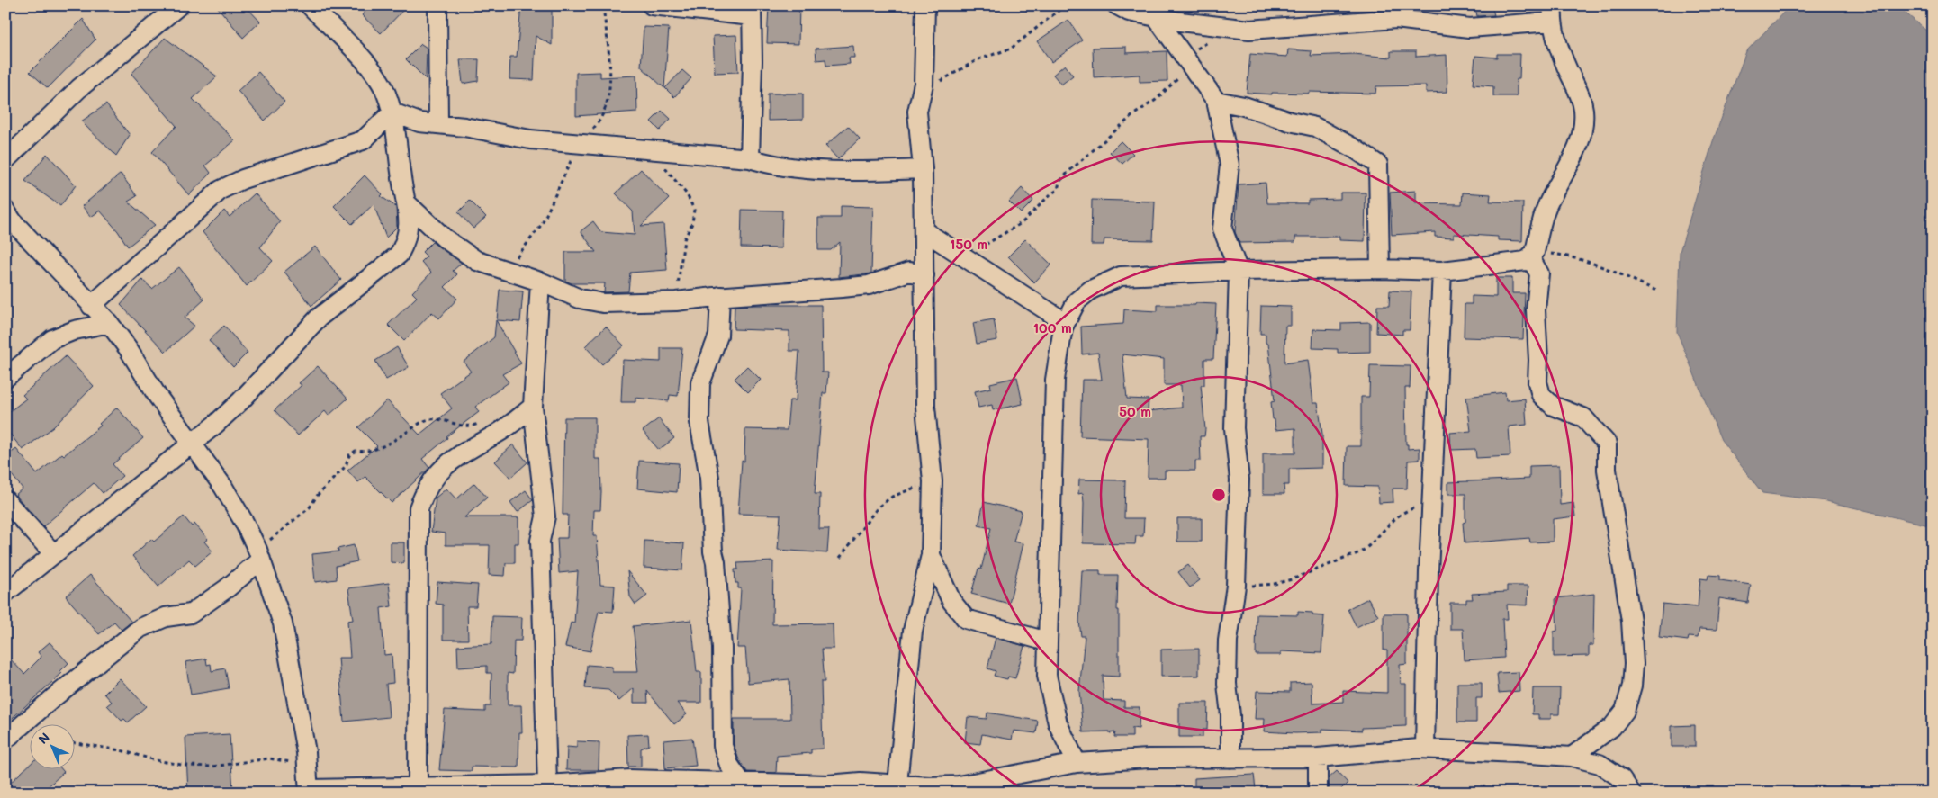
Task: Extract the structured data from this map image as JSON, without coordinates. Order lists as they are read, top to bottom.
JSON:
{
  "north": "top left",
  "rings": ["150 m", "100 m", "50 m"]
}
